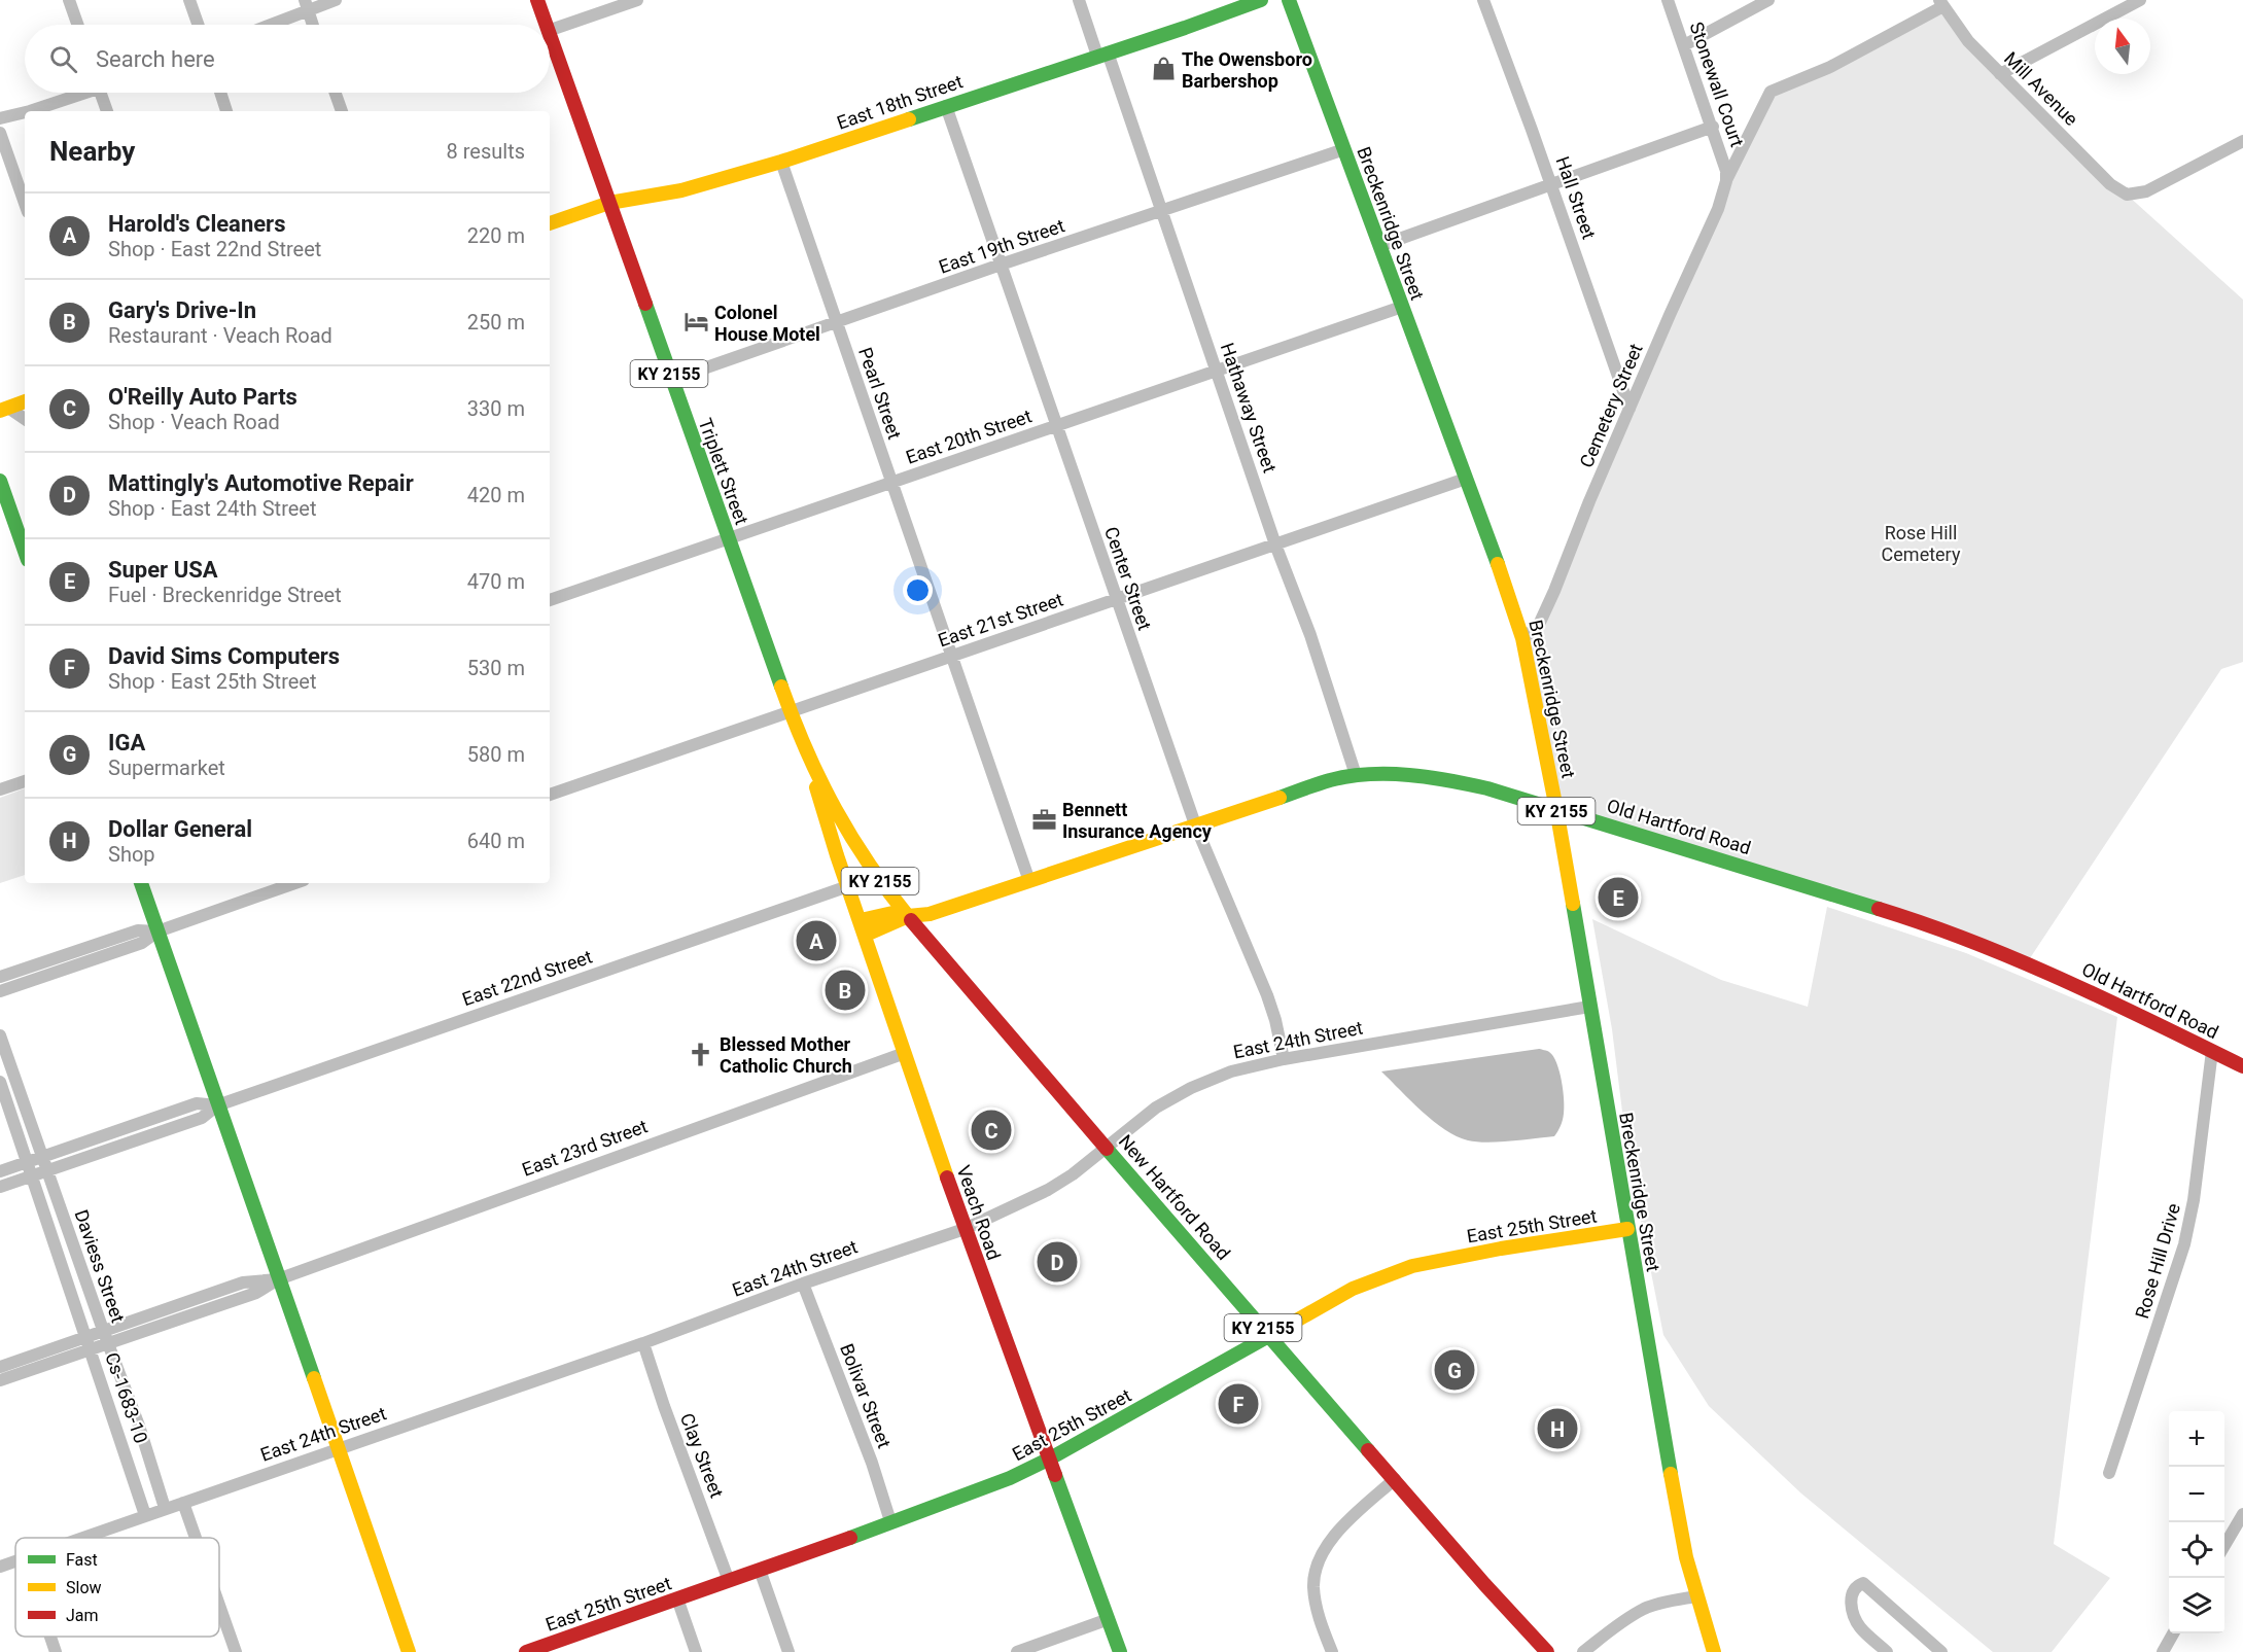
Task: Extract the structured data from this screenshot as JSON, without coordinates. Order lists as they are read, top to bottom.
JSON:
{
  "streets": {
    "main road": [
      "East 18th Street",
      "Breckenridge Street",
      "KY 2155",
      "Triplett Street",
      "Old Hartford Road",
      "New Hartford Road",
      "Veach Road",
      "East 25th Street"
    ],
    "street": [
      "Stonewall Court",
      "Mill Avenue",
      "Hall Street",
      "East 19th Street",
      "Pearl Street",
      "Cemetery Street",
      "Hathaway Street",
      "East 20th Street",
      "Center Street",
      "East 21st Street",
      "East 22nd Street",
      "East 24th Street",
      "East 23rd Street",
      "Rose Hill Drive",
      "Daviess Street",
      "Bolivar Street",
      "Cs-1683-10",
      "Clay Street"
    ]
  },
  "crossings": [
    ["Stonewall Court", "Cemetery Street"],
    ["Mill Avenue", "Cemetery Street"],
    ["East 18th Street", "Pearl Street"],
    ["East 18th Street", "Hathaway Street"],
    ["East 18th Street", "Triplett Street"],
    ["East 18th Street", "Center Street"],
    ["Hall Street", "Cemetery Street"],
    ["Breckenridge Street", "East 19th Street"],
    ["Breckenridge Street", "Cemetery Street"],
    ["Breckenridge Street", "East 20th Street"],
    ["Breckenridge Street", "East 21st Street"],
    ["Breckenridge Street", "Old Hartford Road"],
    ["Breckenridge Street", "East 24th Street"],
    ["Breckenridge Street", "East 25th Street"],
    ["East 19th Street", "Pearl Street"],
    ["East 19th Street", "Hathaway Street"],
    ["East 19th Street", "Triplett Street"],
    ["East 19th Street", "Center Street"],
    ["Pearl Street", "East 20th Street"],
    ["Pearl Street", "East 21st Street"],
    ["Pearl Street", "Old Hartford Road"],
    ["Hathaway Street", "East 20th Street"],
    ["Hathaway Street", "East 21st Street"],
    ["Hathaway Street", "Old Hartford Road"],
    ["East 20th Street", "Triplett Street"],
    ["East 20th Street", "Center Street"],
    ["Triplett Street", "East 21st Street"],
    ["Triplett Street", "New Hartford Road"],
    ["Triplett Street", "Veach Road"],
    ["Center Street", "East 21st Street"],
    ["Center Street", "Old Hartford Road"],
    ["Center Street", "East 24th Street"],
    ["Old Hartford Road", "New Hartford Road"],
    ["Old Hartford Road", "Rose Hill Drive"],
    ["East 22nd Street", "Veach Road"],
    ["East 22nd Street", "Daviess Street"],
    ["East 22nd Street", "Cs-1683-10"],
    ["East 24th Street", "New Hartford Road"],
    ["East 24th Street", "Veach Road"],
    ["East 24th Street", "Daviess Street"],
    ["East 24th Street", "Bolivar Street"],
    ["East 24th Street", "Cs-1683-10"],
    ["East 24th Street", "Clay Street"],
    ["East 23rd Street", "Veach Road"],
    ["East 23rd Street", "Daviess Street"],
    ["East 23rd Street", "Cs-1683-10"],
    ["New Hartford Road", "Veach Road"],
    ["New Hartford Road", "East 25th Street"],
    ["Veach Road", "East 25th Street"],
    ["East 25th Street", "Bolivar Street"],
    ["East 25th Street", "Clay Street"]
  ],
  "parks": ["Rose Hill Cemetery"],
  "places": {
    "shop": ["The Owensboro Barbershop"],
    "hotel": ["Colonel House Motel"],
    "office": ["Bennett Insurance Agency"],
    "church": ["Blessed Mother Catholic Church"]
  },
  "legend": ["Fast", "Slow", "Jam"],
  "north": "top",
  "page": {
    "search": "Search here",
    "heading": ["Nearby", "8 results"],
    "list": [
      {
        "mark": "A",
        "name": "Harold's Cleaners",
        "note": "Shop · East 22nd Street",
        "value": "220 m"
      },
      {
        "mark": "B",
        "name": "Gary's Drive-In",
        "note": "Restaurant · Veach Road",
        "value": "250 m"
      },
      {
        "mark": "C",
        "name": "O'Reilly Auto Parts",
        "note": "Shop · Veach Road",
        "value": "330 m"
      },
      {
        "mark": "D",
        "name": "Mattingly's Automotive Repair",
        "note": "Shop · East 24th Street",
        "value": "420 m"
      },
      {
        "mark": "E",
        "name": "Super USA",
        "note": "Fuel · Breckenridge Street",
        "value": "470 m"
      },
      {
        "mark": "F",
        "name": "David Sims Computers",
        "note": "Shop · East 25th Street",
        "value": "530 m"
      },
      {
        "mark": "G",
        "name": "IGA",
        "note": "Supermarket",
        "value": "580 m"
      },
      {
        "mark": "H",
        "name": "Dollar General",
        "note": "Shop",
        "value": "640 m"
      }
    ],
    "pins": [
      "E",
      "A",
      "B",
      "C",
      "D",
      "G",
      "F",
      "H"
    ],
    "map_buttons": ["+", "−"]
  }
}
